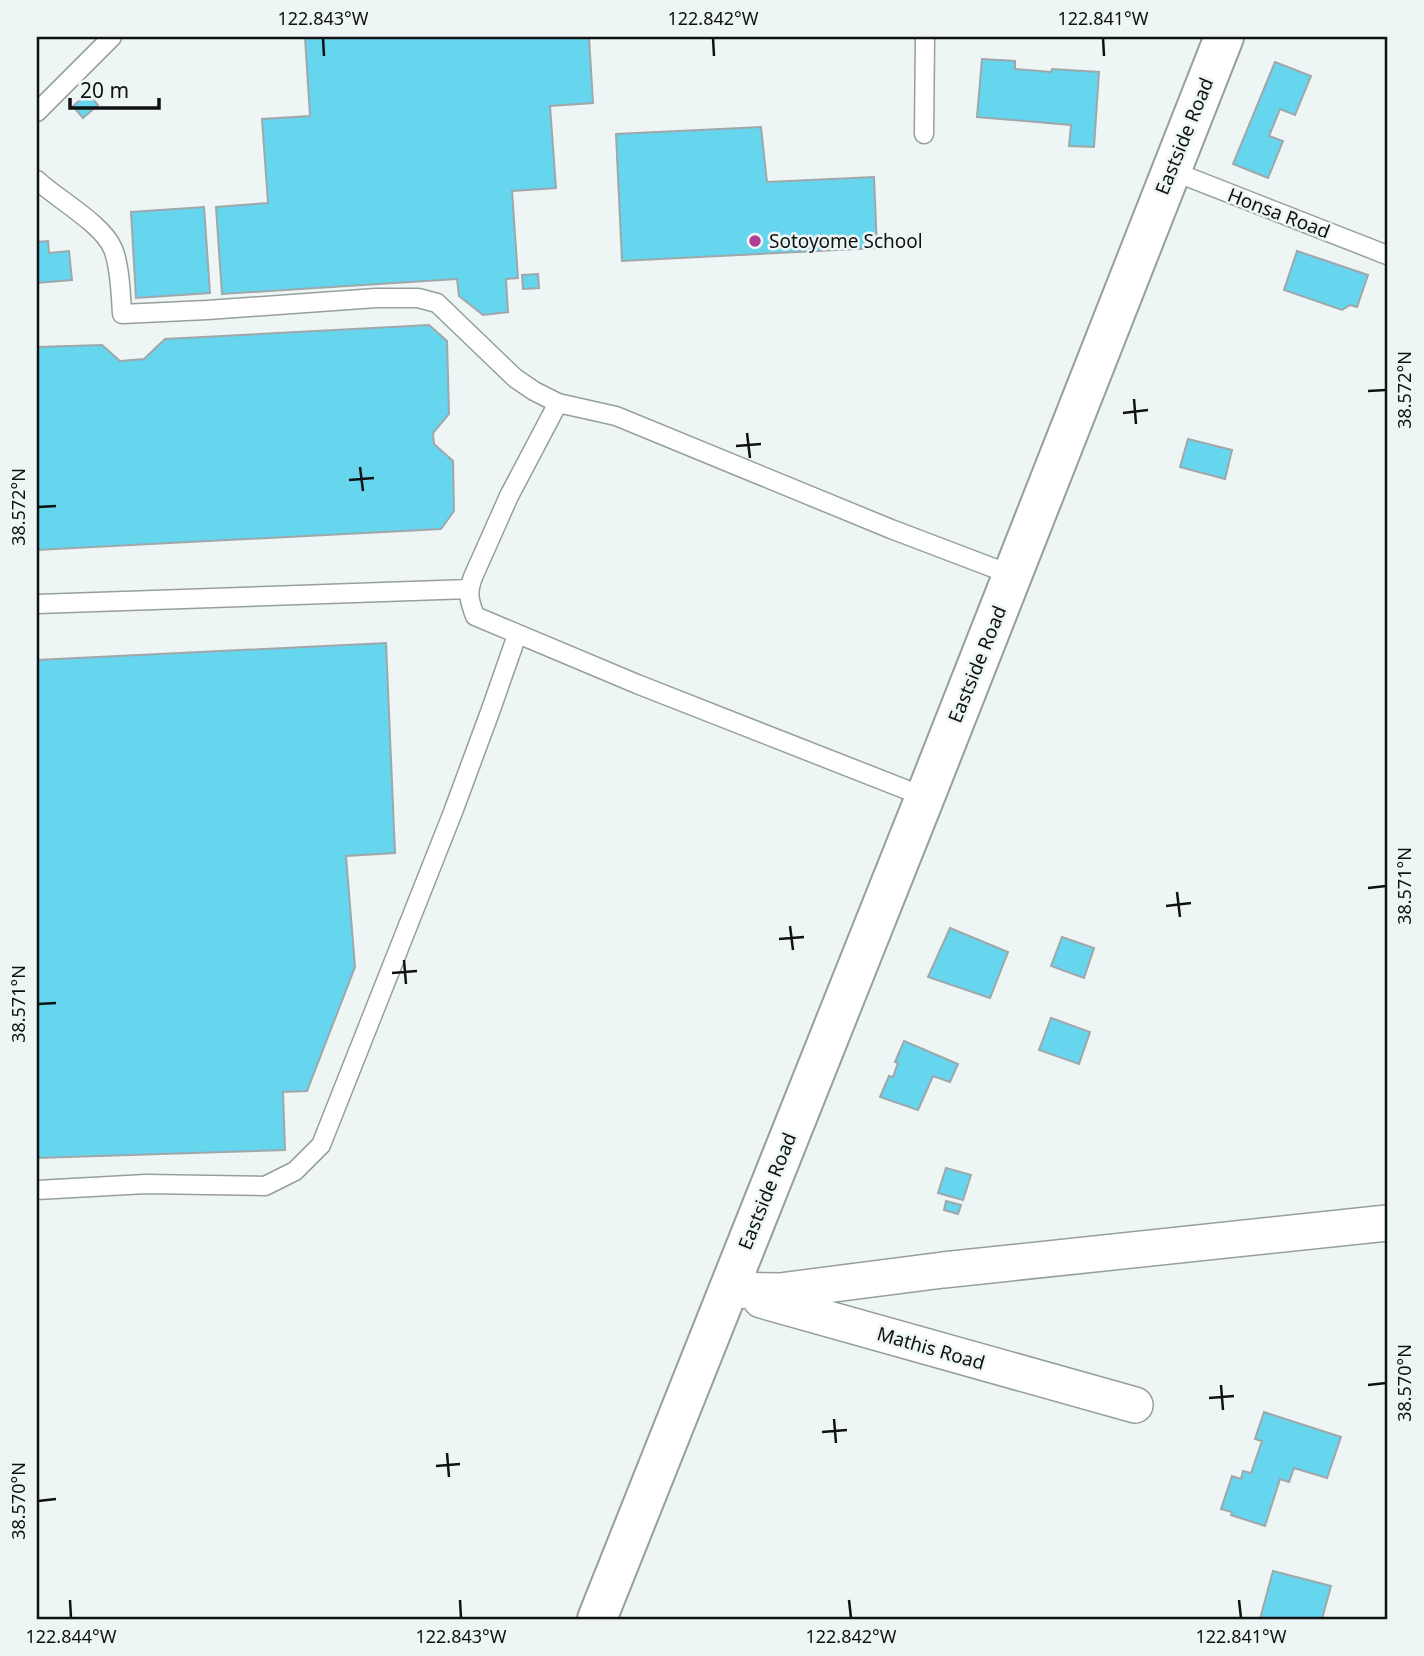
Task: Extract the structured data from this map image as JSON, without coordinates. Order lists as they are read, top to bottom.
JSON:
{
  "streets": {
    "main road": ["Eastside Road"],
    "street": ["Mathis Road"],
    "lane": ["Honsa Road"]
  },
  "crossings": [
    ["Eastside Road", "Honsa Road"],
    ["Eastside Road", "Mathis Road"]
  ],
  "places": ["Sotoyome School"],
  "scale_bar": "20 m",
  "coordinates": [
    "122.843°W",
    "122.842°W",
    "122.841°W",
    "38.572°N",
    "38.571°N",
    "38.570°N",
    "122.844°W"
  ]
}
